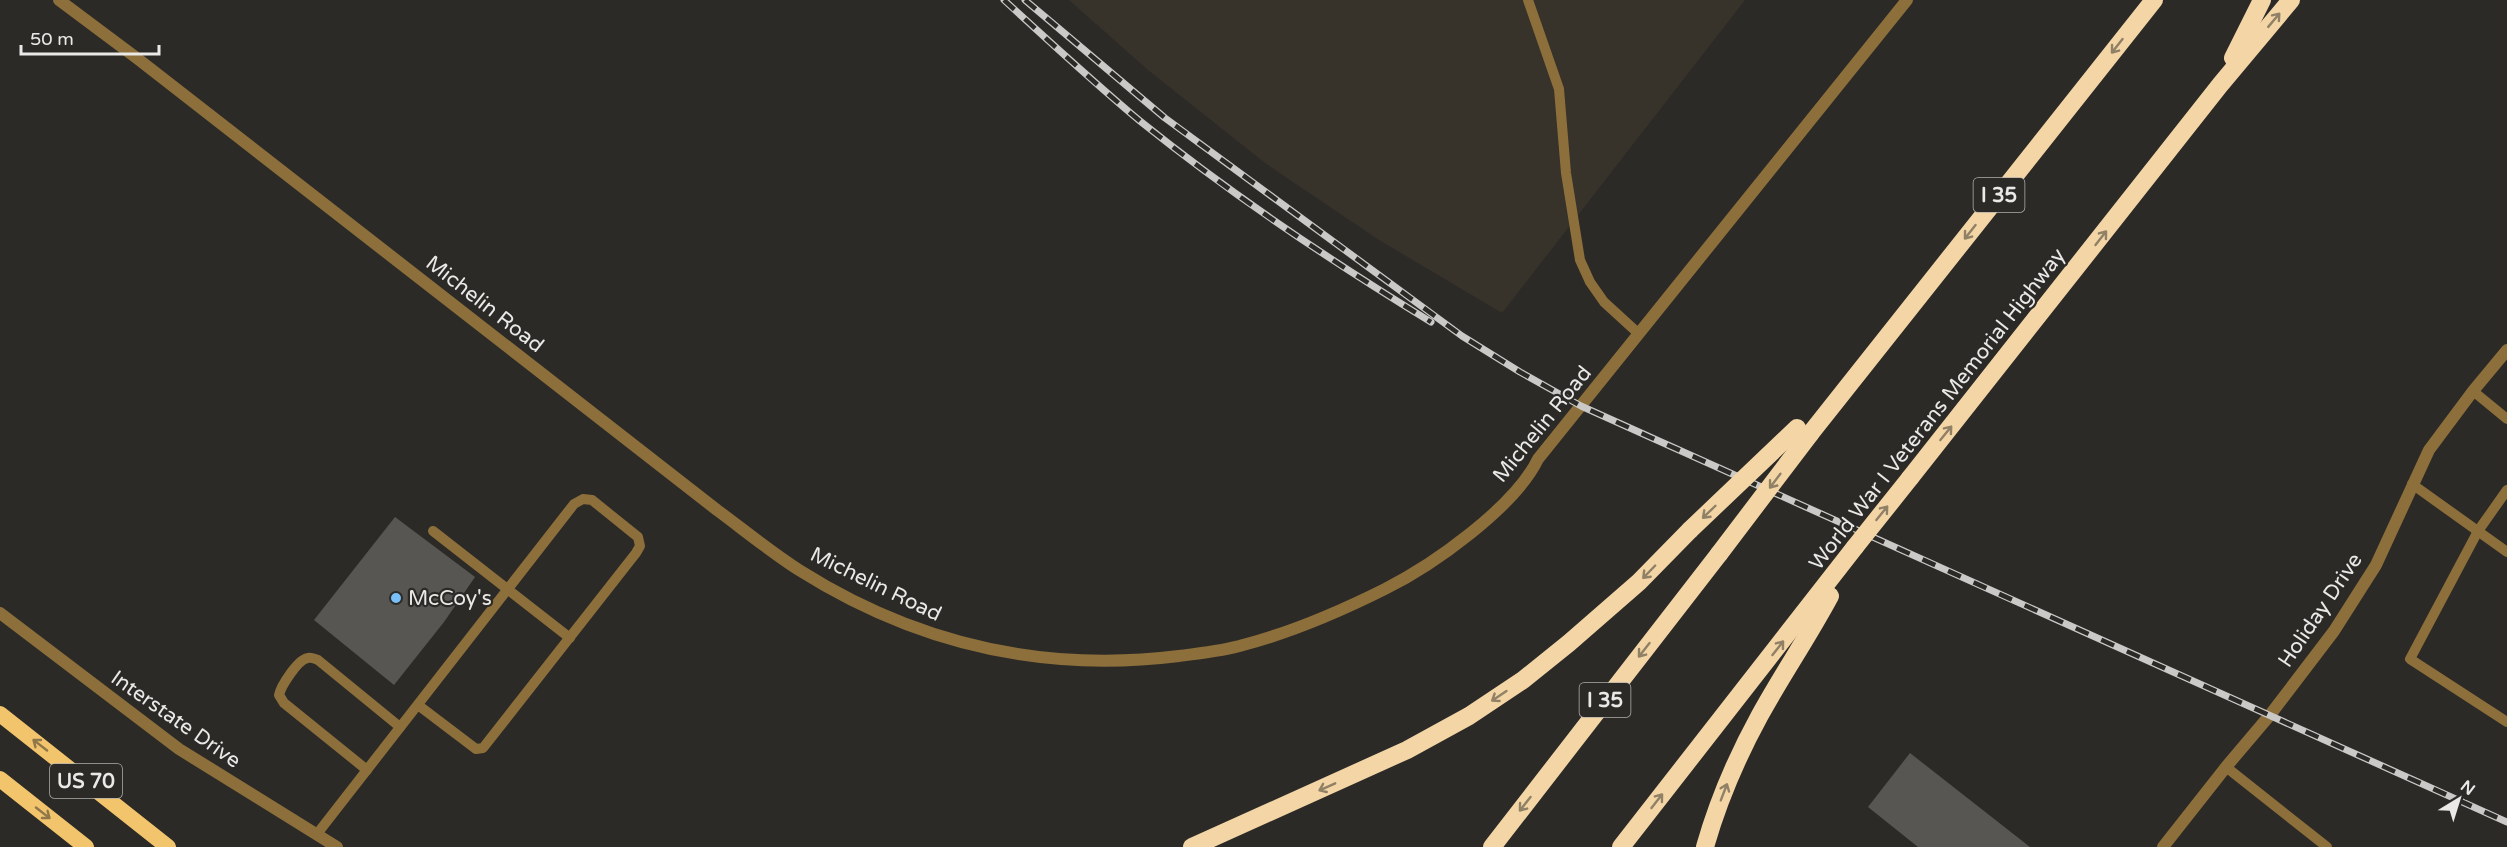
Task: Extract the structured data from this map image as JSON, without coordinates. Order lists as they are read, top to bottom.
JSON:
{
  "streets": {
    "highway": ["I 35", "World War I Veterans Memorial Highway", "US 70"],
    "street": ["Michelin Road", "Holiday Drive", "Interstate Drive"]
  },
  "places": ["McCoy's"],
  "scale_bar": "50 m",
  "north": "top right"
}
